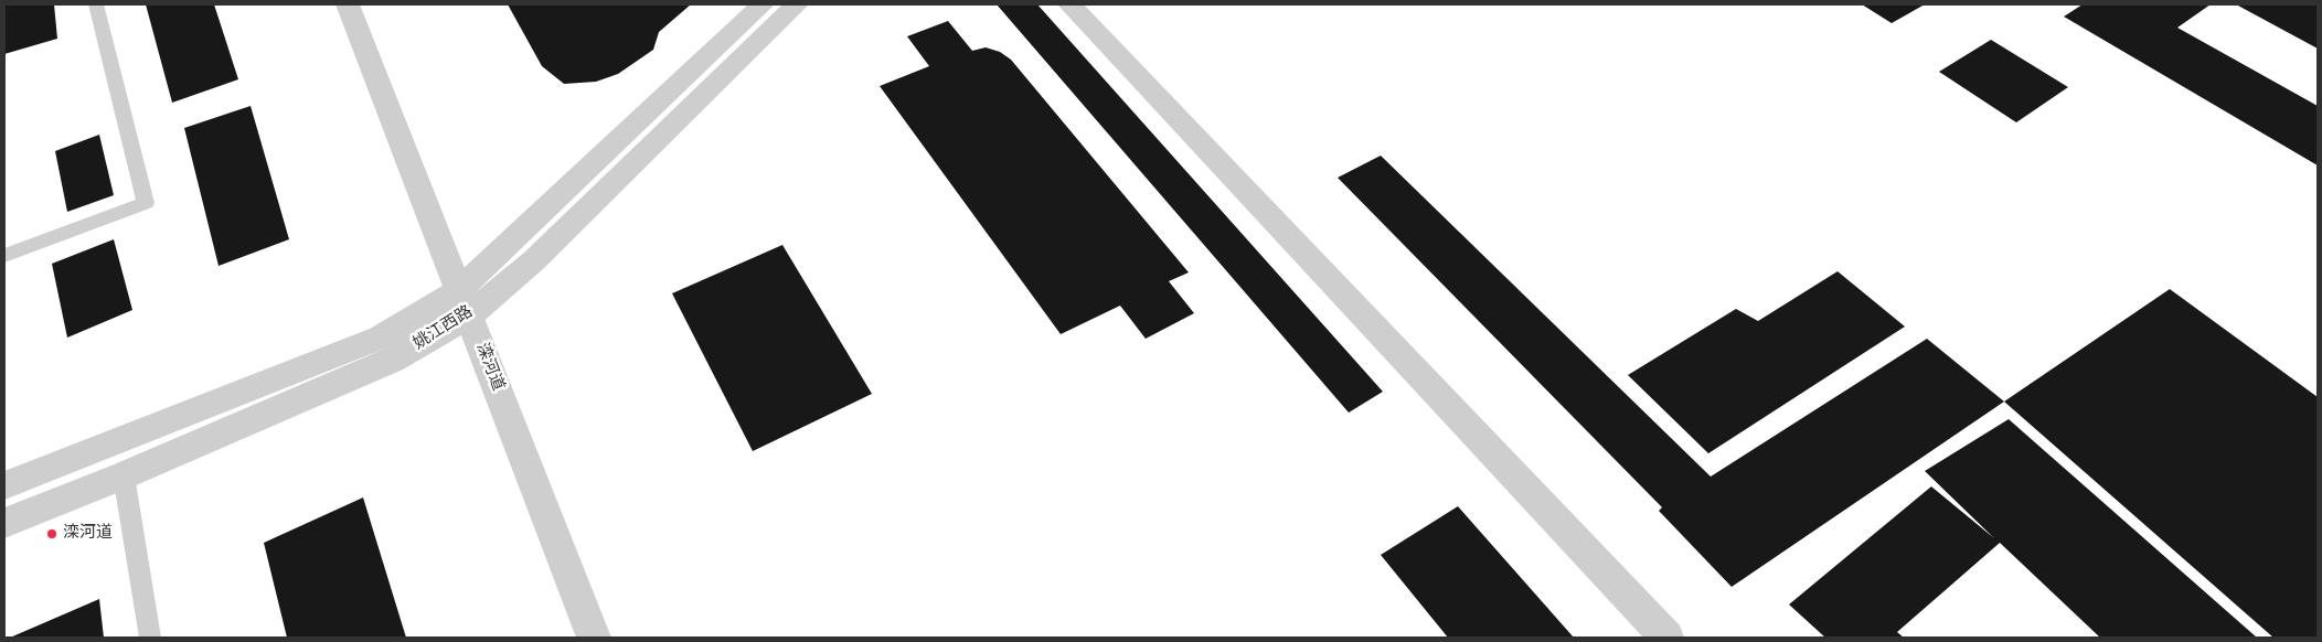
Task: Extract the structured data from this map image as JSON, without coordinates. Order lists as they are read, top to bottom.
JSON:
{
  "streets": {
    "street": ["姚江西路", "滦河道"]
  },
  "crossings": [
    ["姚江西路", "滦河道"]
  ],
  "places": ["滦河道"]
}
